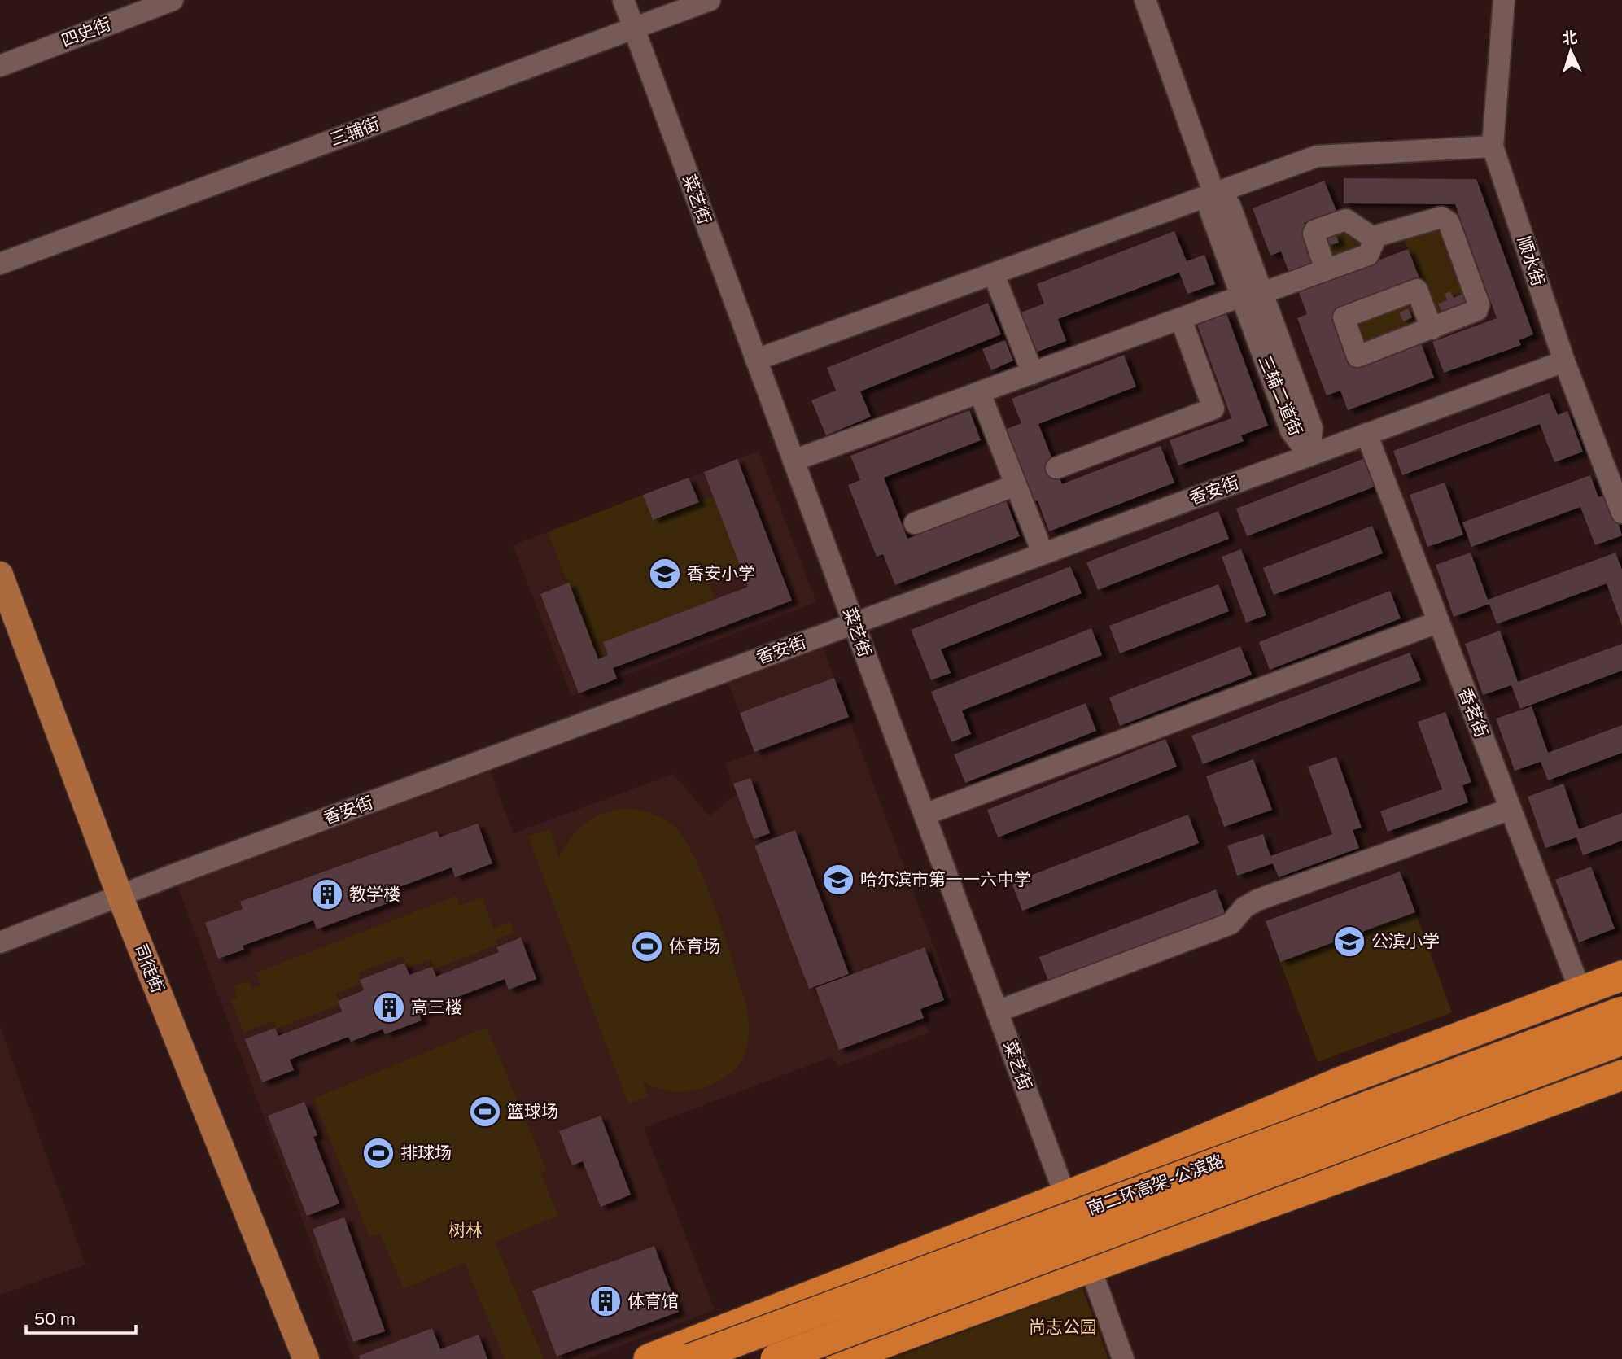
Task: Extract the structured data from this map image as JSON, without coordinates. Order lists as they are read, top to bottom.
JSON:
{
  "streets": {
    "highway": ["南二环高架-公滨路"],
    "main road": ["司徒街"],
    "street": [
      "四史街",
      "三辅街",
      "菜艺街",
      "顺水街",
      "三辅二道街",
      "香安街",
      "香茗街"
    ]
  },
  "crossings": [
    ["三辅街", "菜艺街"],
    ["菜艺街", "香安街"],
    ["顺水街", "香安街"],
    ["三辅二道街", "香安街"],
    ["香安街", "香茗街"],
    ["香安街", "司徒街"]
  ],
  "parks": ["树林", "尚志公园"],
  "places": {
    "school or university": ["香安小学", "哈尔滨市第一一六中学", "公滨小学"],
    "building": ["教学楼", "高三楼", "体育馆"],
    "sports": ["体育场", "篮球场", "排球场"]
  },
  "scale_bar": "50 m",
  "north": "top"
}
